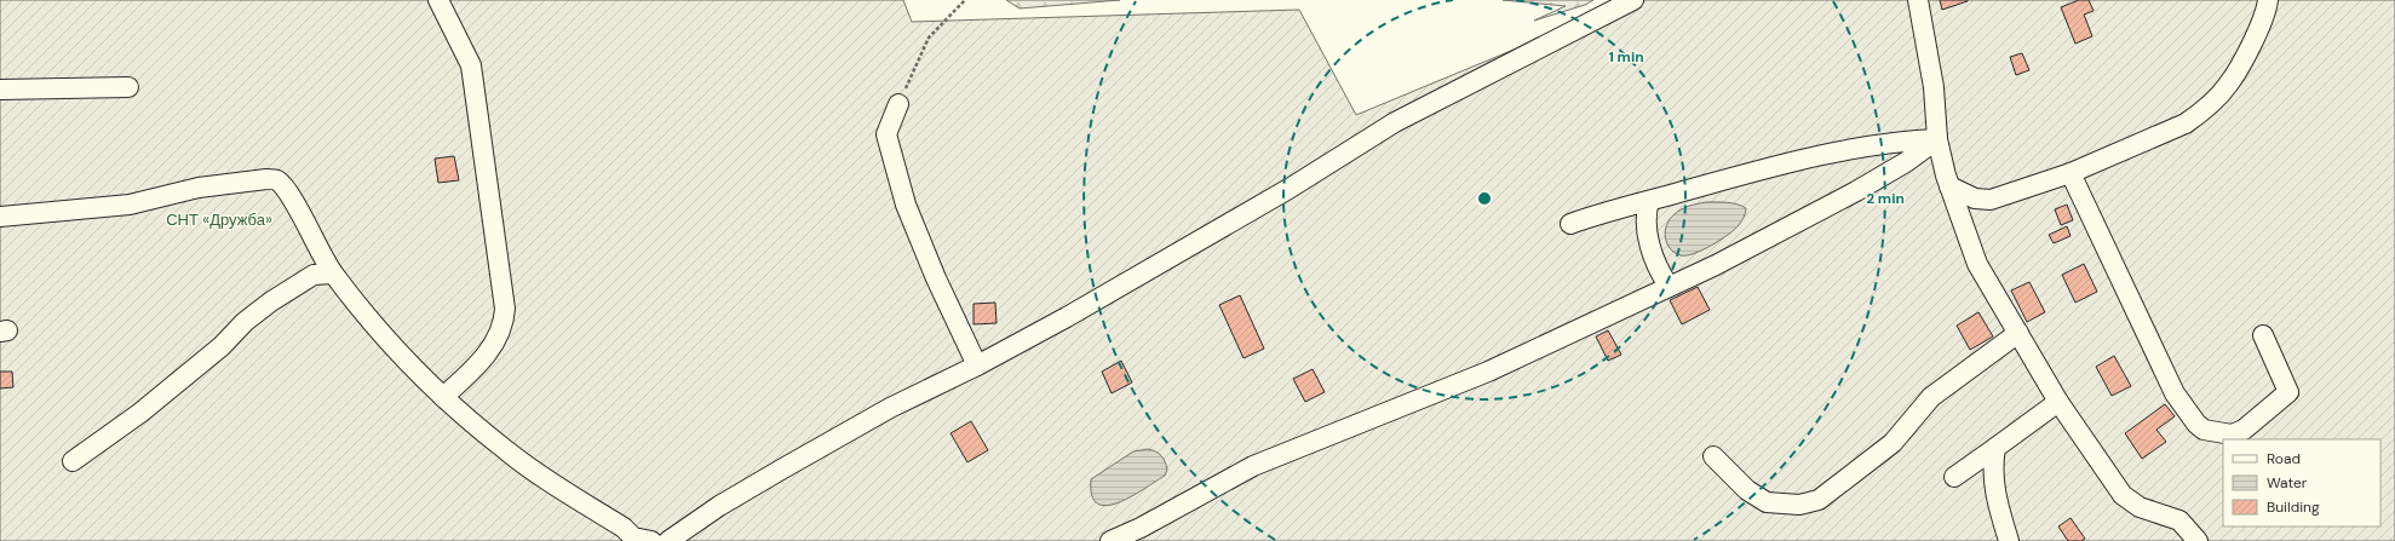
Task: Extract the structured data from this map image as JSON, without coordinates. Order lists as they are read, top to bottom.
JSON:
{
  "parks": ["СНТ «Дружба»"],
  "legend": ["Road", "Water", "Building"],
  "rings": ["1 min", "2 min"]
}
